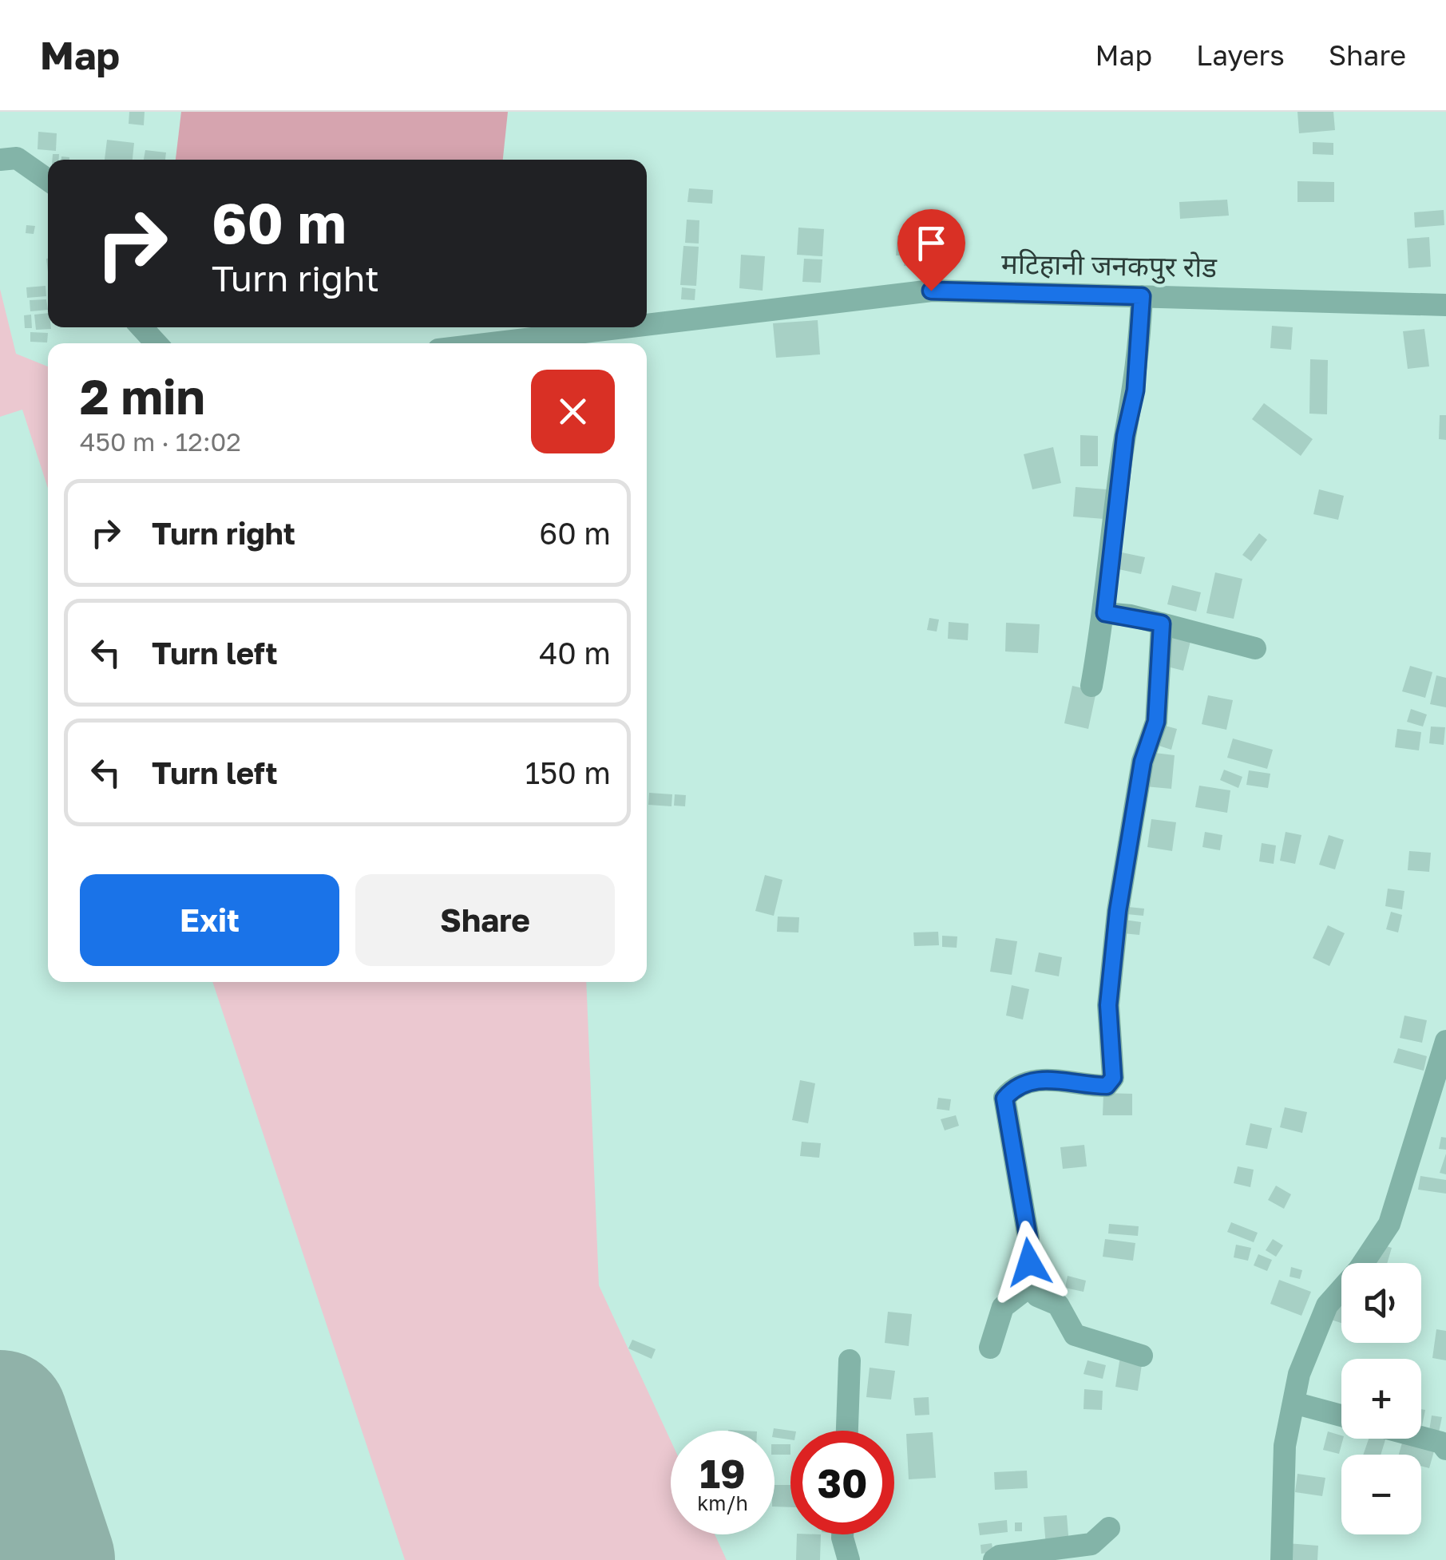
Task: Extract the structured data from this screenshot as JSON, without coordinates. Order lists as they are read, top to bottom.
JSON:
{
  "streets": {
    "street": ["मटिहानी जनकपुर रोड"]
  },
  "page": {
    "header": "Map",
    "nav": ["Map", "Layers", "Share"],
    "turn": ["60 m", "Turn right"],
    "heading": ["2 min", "450 m · 12:02"],
    "list": [
      {
        "name": "Turn right",
        "value": "60 m"
      },
      {
        "name": "Turn left",
        "value": "40 m"
      },
      {
        "name": "Turn left",
        "value": "150 m"
      }
    ],
    "buttons": ["Exit", "Share"],
    "map_buttons": ["+", "−"],
    "speed": "19 km/h",
    "limit": "30"
  }
}
